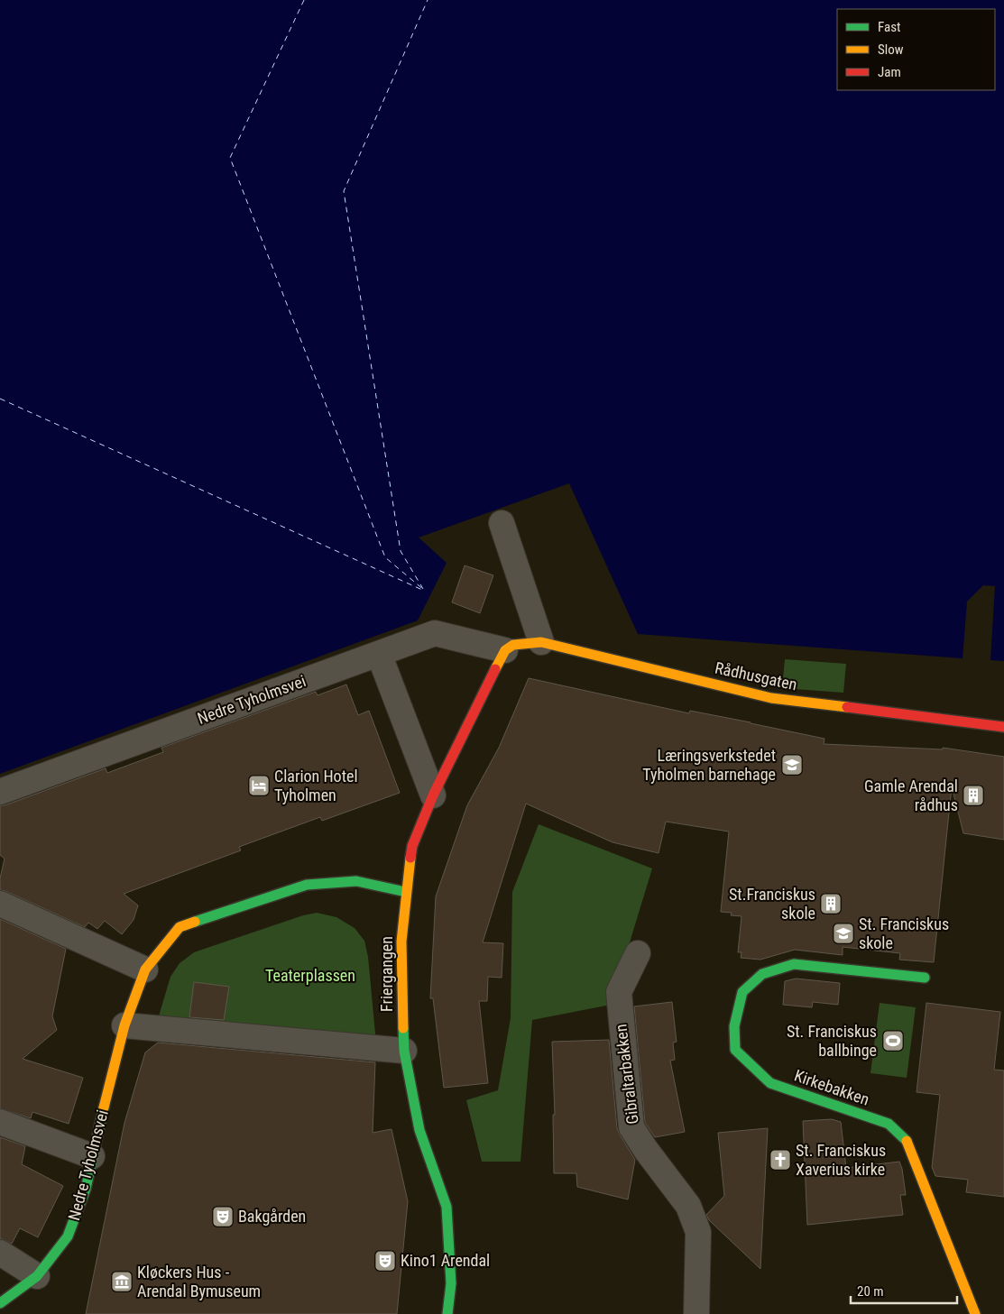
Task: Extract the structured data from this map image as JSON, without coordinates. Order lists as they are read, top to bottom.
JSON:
{
  "streets": {
    "street": [
      "Rådhusgaten",
      "Nedre Tyholmsvei",
      "Friergangen",
      "Gibraltarbakken",
      "Kirkebakken"
    ]
  },
  "crossings": [
    ["Rådhusgaten", "Nedre Tyholmsvei"],
    ["Rådhusgaten", "Friergangen"],
    ["Nedre Tyholmsvei", "Friergangen"]
  ],
  "parks": ["Teaterplassen"],
  "places": {
    "school or university": ["Læringsverkstedet Tyholmen barnehage", "St. Franciskus skole"],
    "hotel": ["Clarion Hotel Tyholmen"],
    "building": ["Gamle Arendal rådhus", "St.Franciskus skole"],
    "sports": ["St. Franciskus ballbinge"],
    "church": ["St. Franciskus Xaverius kirke"],
    "theatre": ["Bakgården", "Kino1 Arendal"],
    "museum": ["Kløckers Hus - Arendal Bymuseum"]
  },
  "legend": ["Fast", "Slow", "Jam"],
  "scale_bar": "20 m"
}
